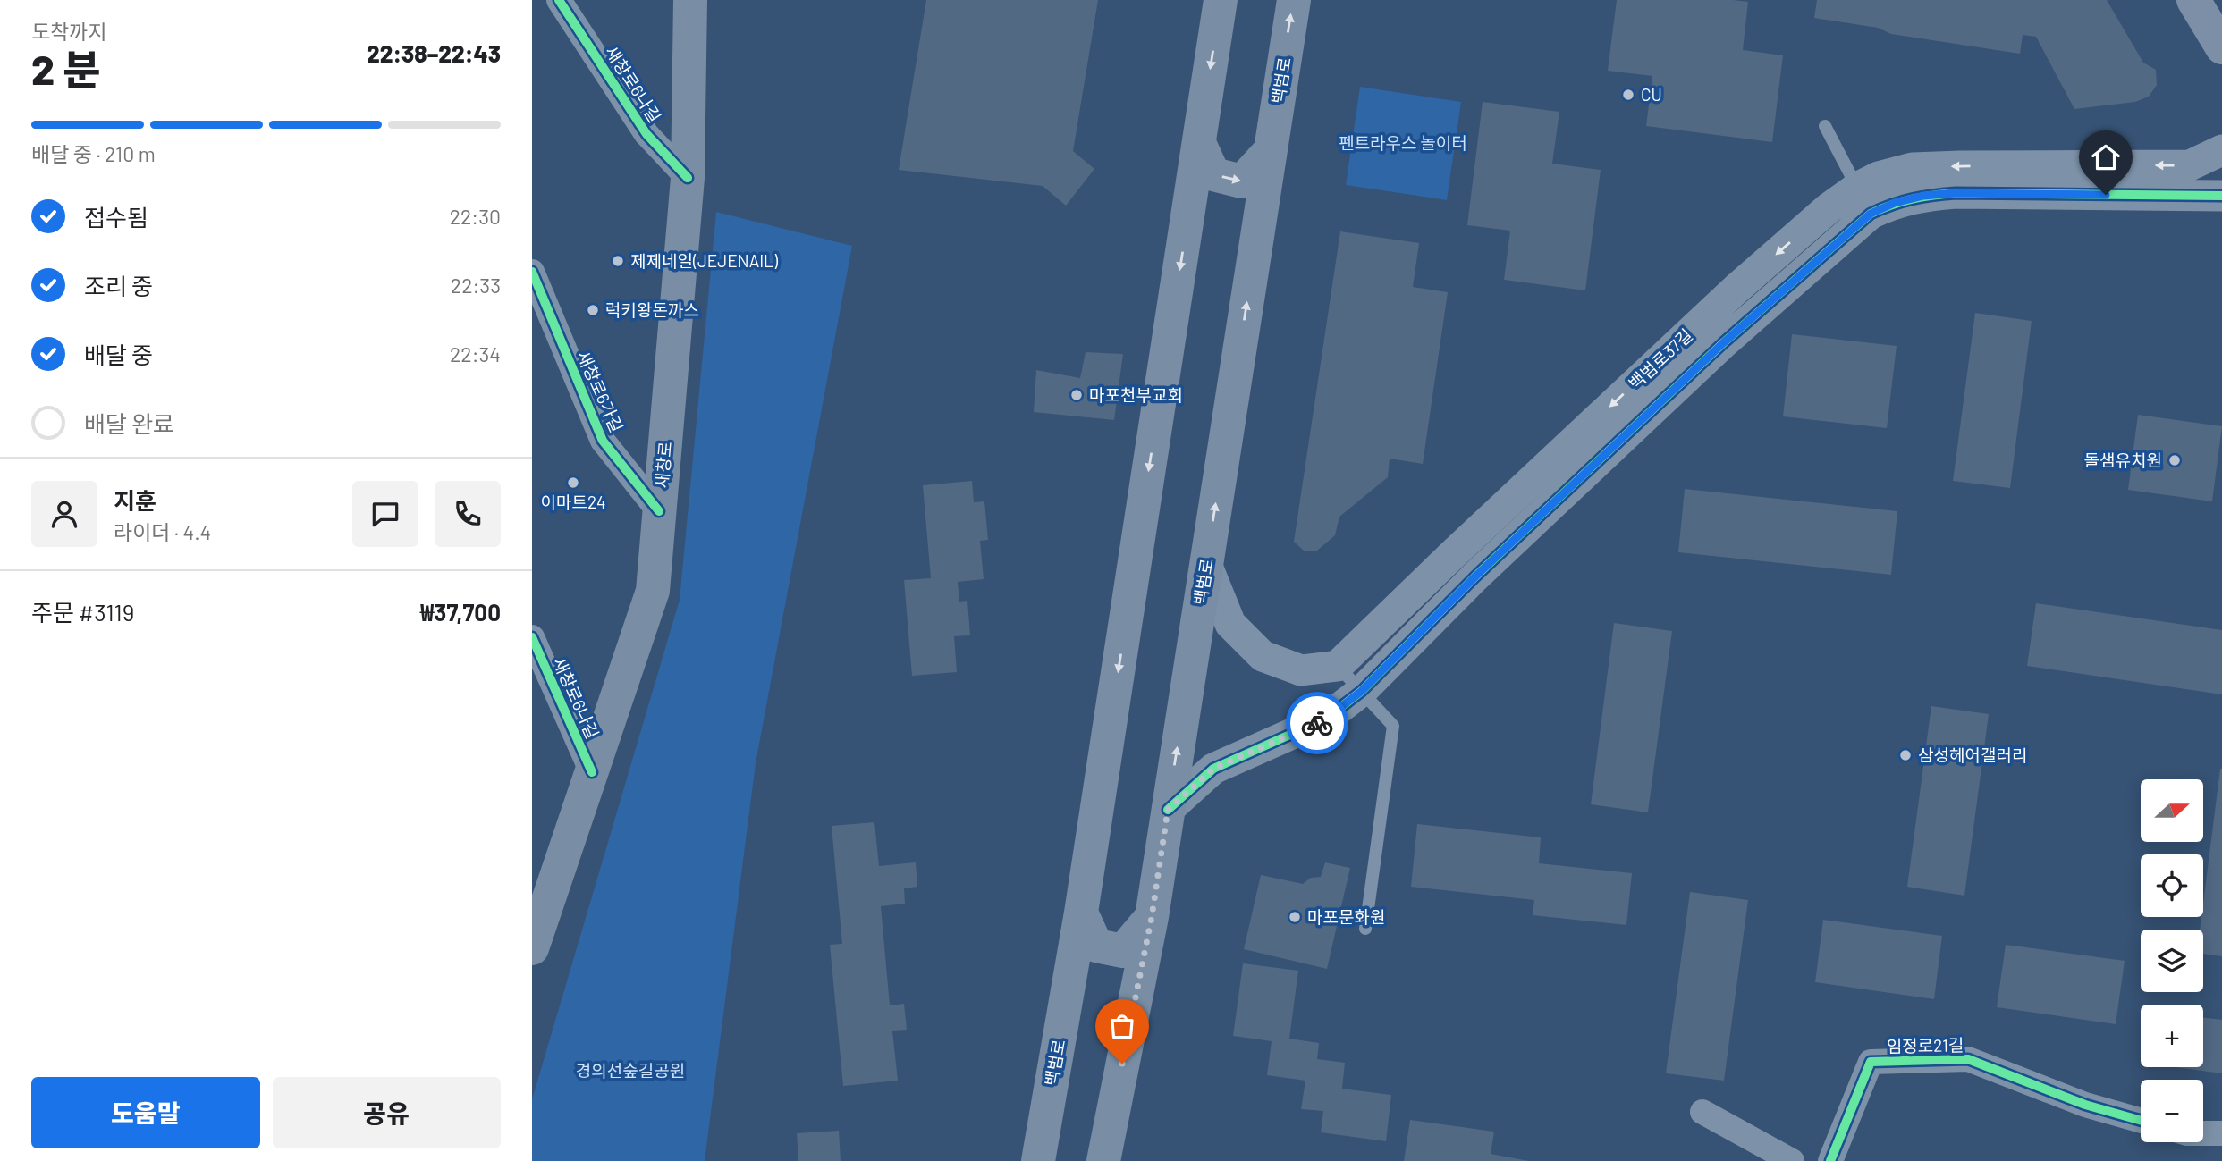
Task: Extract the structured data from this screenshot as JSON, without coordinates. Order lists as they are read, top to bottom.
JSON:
{
  "streets": {
    "main road": ["백범로", "새창로"],
    "street": [
      "새창로6나길",
      "백범로37길",
      "새창로6가길",
      "임정로21길"
    ]
  },
  "crossings": [
    ["백범로", "백범로37길"],
    ["새창로6나길", "새창로"],
    ["새창로6가길", "새창로"]
  ],
  "parks": ["펜트라우스 놀이터", "경의선숲길공원"],
  "places": [
    "CU",
    "제제네일(JEJENAIL)",
    "럭키왕돈까스",
    "마포천부교회",
    "돌샘유치원",
    "이마트24",
    "삼성헤어갤러리",
    "마포문화원"
  ],
  "north": "right",
  "page": {
    "heading": ["2 분", "도착까지", "22:38–22:43"],
    "panel": [
      "지훈",
      "라이더 · 4.4",
      "주문 #3119",
      "₩37,700"
    ],
    "bar": "배달 중 · 210 m",
    "list": [
      ["접수됨", "22:30"],
      ["조리 중", "22:33"],
      ["배달 중", "22:34"],
      "배달 완료"
    ],
    "map_buttons": ["+", "−"],
    "buttons": ["도움말", "공유"]
  }
}
